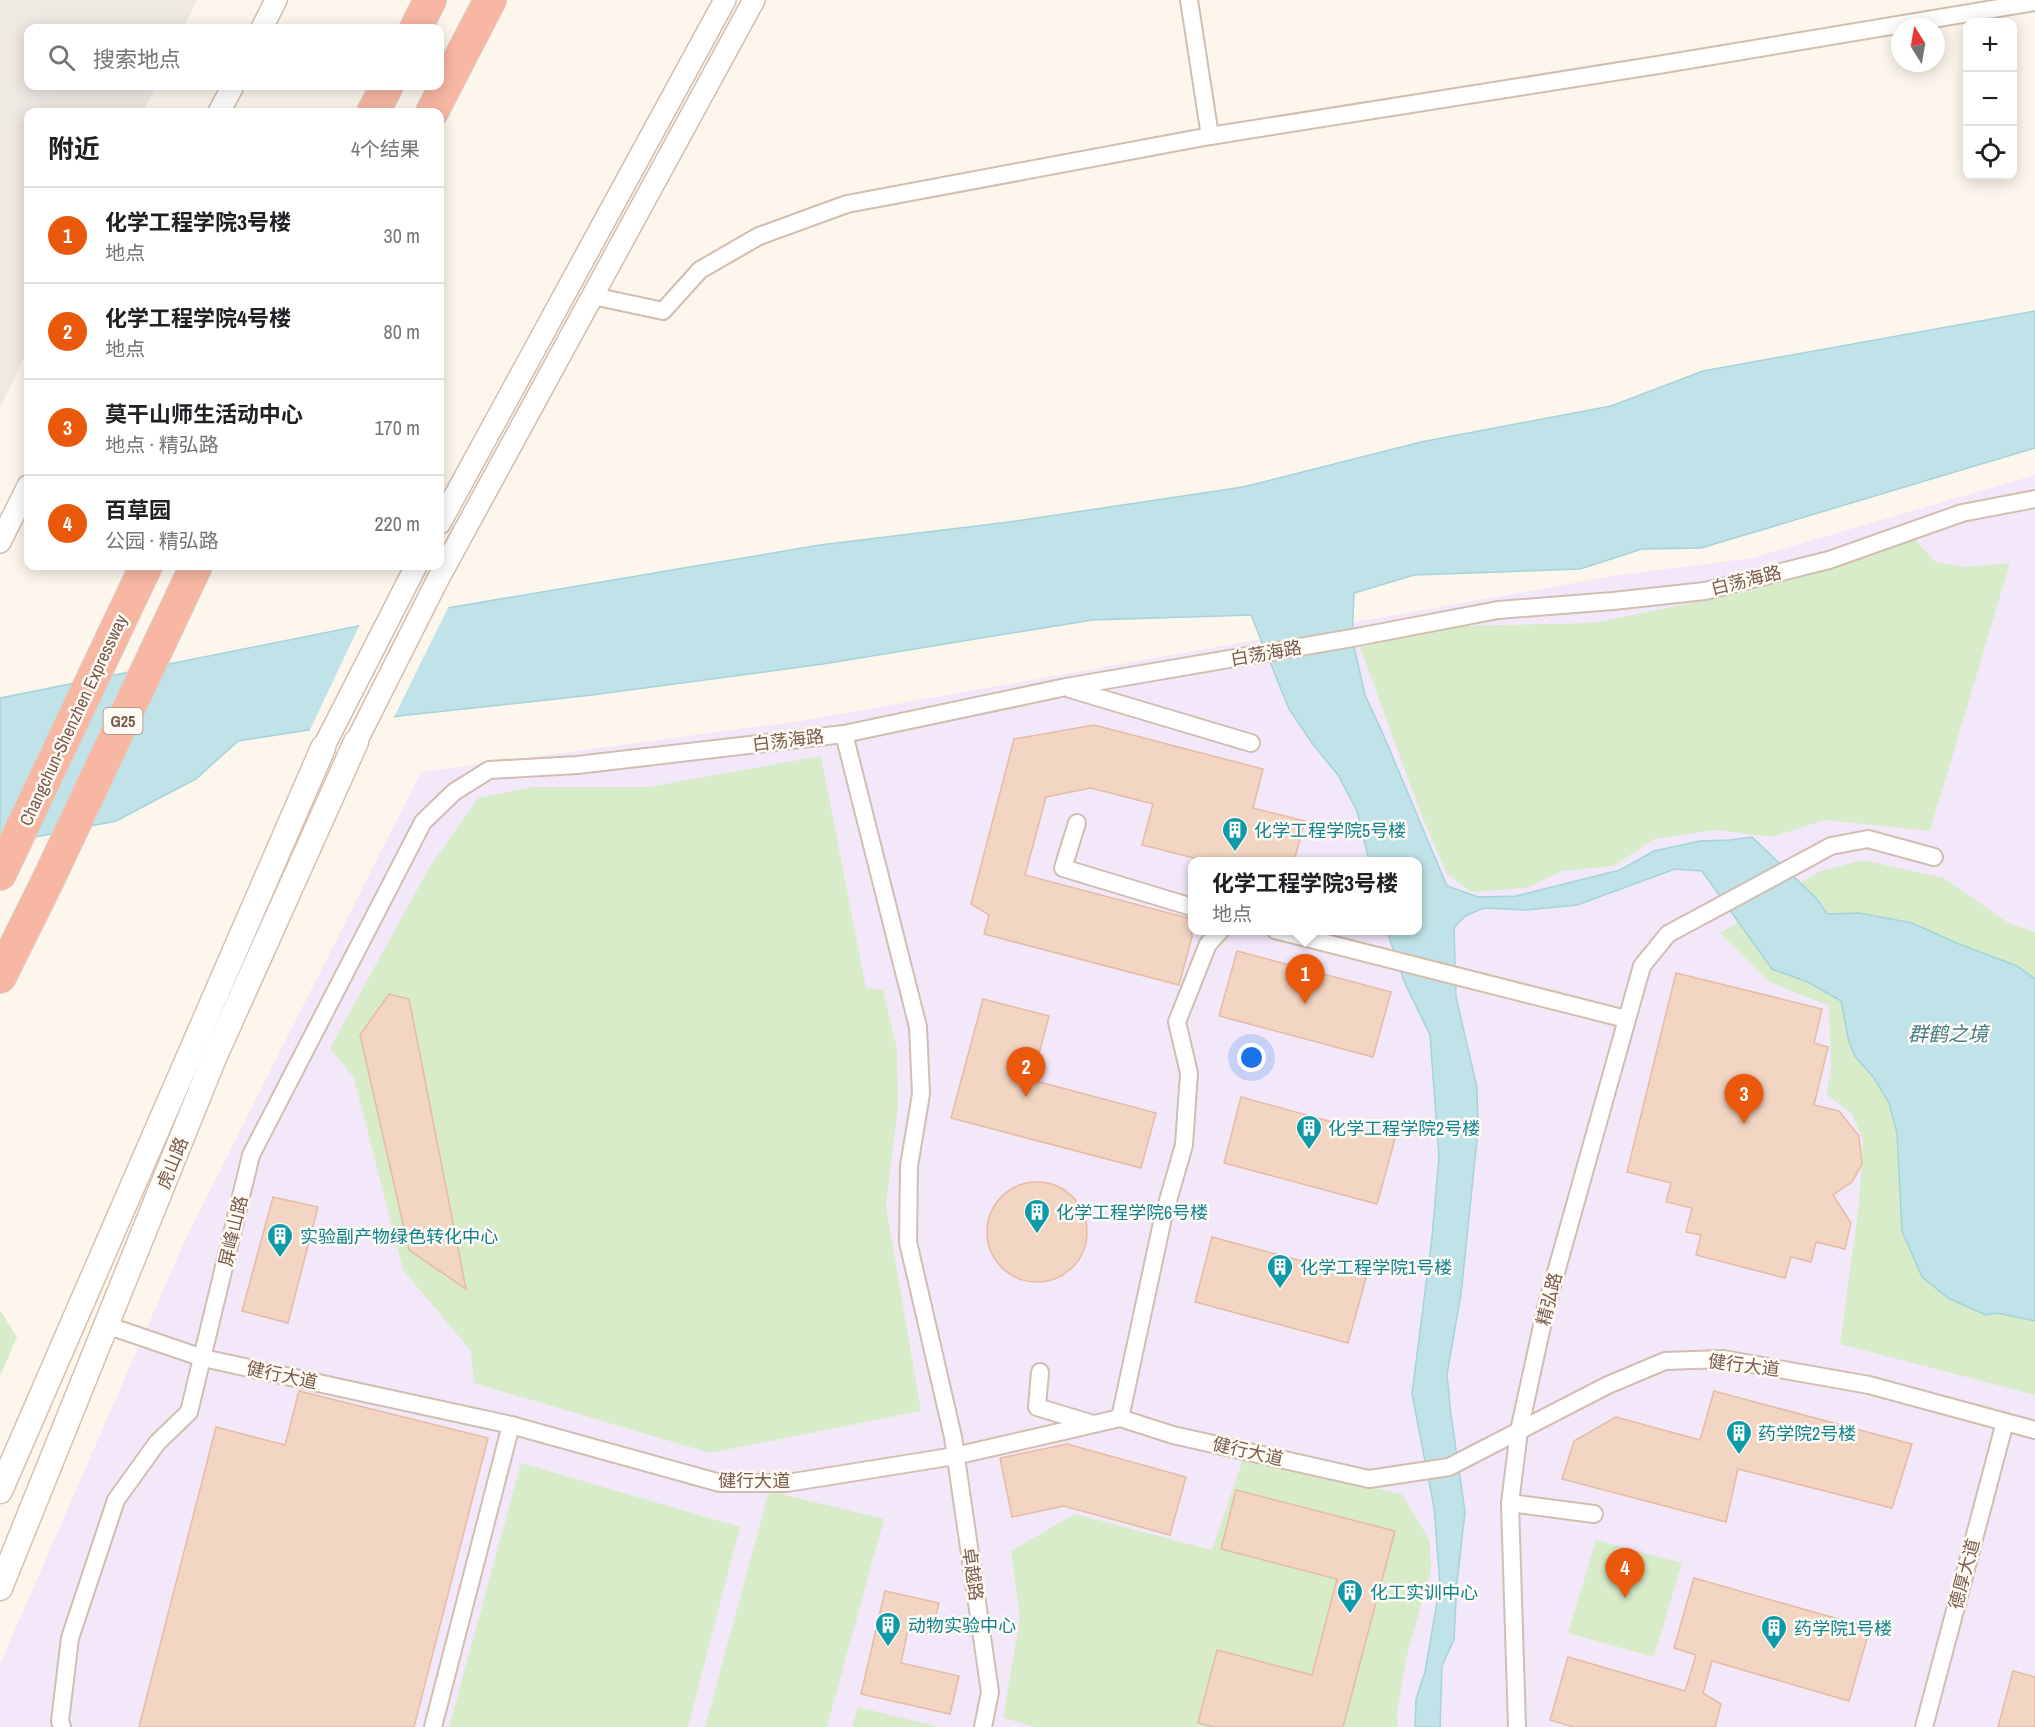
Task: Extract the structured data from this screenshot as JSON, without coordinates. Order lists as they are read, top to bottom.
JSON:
{
  "streets": {
    "highway": ["Changchun-Shenzhen Expressway", "G25"],
    "main road": ["虎山路"],
    "street": [
      "白荡海路",
      "屏峰山路",
      "精弘路",
      "健行大道",
      "卓越路",
      "德厚大道"
    ]
  },
  "crossings": [
    ["白荡海路", "屏峰山路"],
    ["白荡海路", "卓越路"],
    ["虎山路", "健行大道"],
    ["屏峰山路", "健行大道"],
    ["精弘路", "健行大道"],
    ["健行大道", "卓越路"],
    ["健行大道", "德厚大道"]
  ],
  "water": ["群鹤之境"],
  "places": {
    "building": [
      "化学工程学院5号楼",
      "化学工程学院2号楼",
      "化学工程学院6号楼",
      "实验副产物绿色转化中心",
      "化学工程学院1号楼",
      "药学院2号楼",
      "化工实训中心",
      "动物实验中心",
      "药学院1号楼"
    ]
  },
  "north": "top",
  "page": {
    "map_buttons": ["+", "−"],
    "search": "搜索地点",
    "heading": ["附近", "4个结果"],
    "list": [
      {
        "mark": "1",
        "name": "化学工程学院3号楼",
        "note": "地点",
        "value": "30 m"
      },
      {
        "mark": "2",
        "name": "化学工程学院4号楼",
        "note": "地点",
        "value": "80 m"
      },
      {
        "mark": "3",
        "name": "莫干山师生活动中心",
        "note": "地点 · 精弘路",
        "value": "170 m"
      },
      {
        "mark": "4",
        "name": "百草园",
        "note": "公园 · 精弘路",
        "value": "220 m"
      }
    ],
    "popup": ["化学工程学院3号楼", "地点"],
    "pins": [
      "1",
      "2",
      "3",
      "4"
    ]
  }
}
